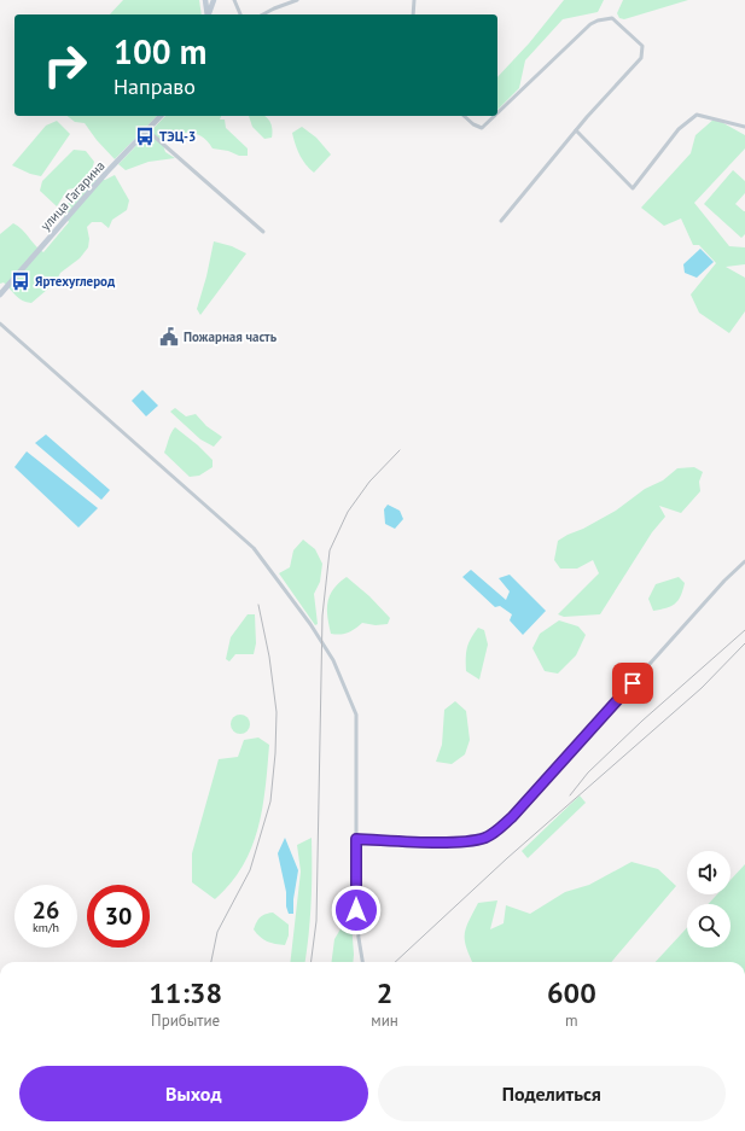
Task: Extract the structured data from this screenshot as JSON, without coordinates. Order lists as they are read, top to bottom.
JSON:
{
  "streets": {
    "main road": ["улица Гагарина"]
  },
  "places": {
    "bus stop": ["ТЭЦ-3", "Яртехуглерод"],
    "public building": ["Пожарная часть"]
  },
  "page": {
    "turn": ["100 m", "Направо"],
    "speed": "26 km/h",
    "limit": "30",
    "eta": [
      "11:38",
      "Прибытие",
      "2",
      "мин",
      "600",
      "m"
    ],
    "buttons": ["Выход", "Поделиться"]
  }
}
